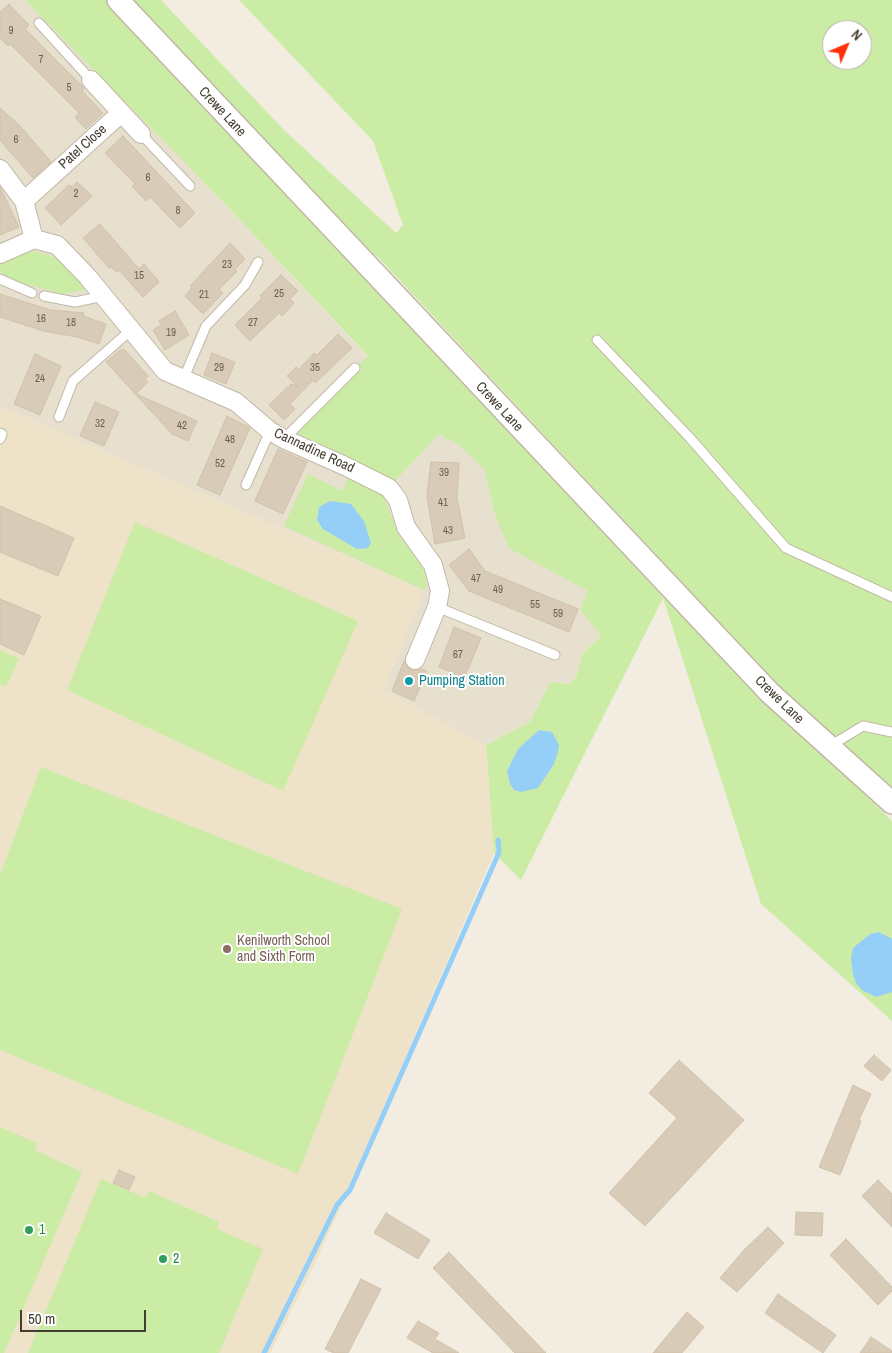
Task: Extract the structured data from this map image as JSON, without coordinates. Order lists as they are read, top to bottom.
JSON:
{
  "streets": {
    "street": ["Crewe Lane", "Patel Close", "Cannadine Road"]
  },
  "places": [
    "Pumping Station",
    "Kenilworth School and Sixth Form",
    "1",
    "2"
  ],
  "house_numbers": [
    "9",
    "7",
    "5",
    "6",
    "6",
    "2",
    "8",
    "23",
    "15",
    "25",
    "21",
    "16",
    "18",
    "27",
    "19",
    "29",
    "35",
    "24",
    "32",
    "42",
    "48",
    "52",
    "39",
    "41",
    "43",
    "47",
    "49",
    "55",
    "59",
    "67"
  ],
  "scale_bar": "50 m",
  "north": "top right"
}
